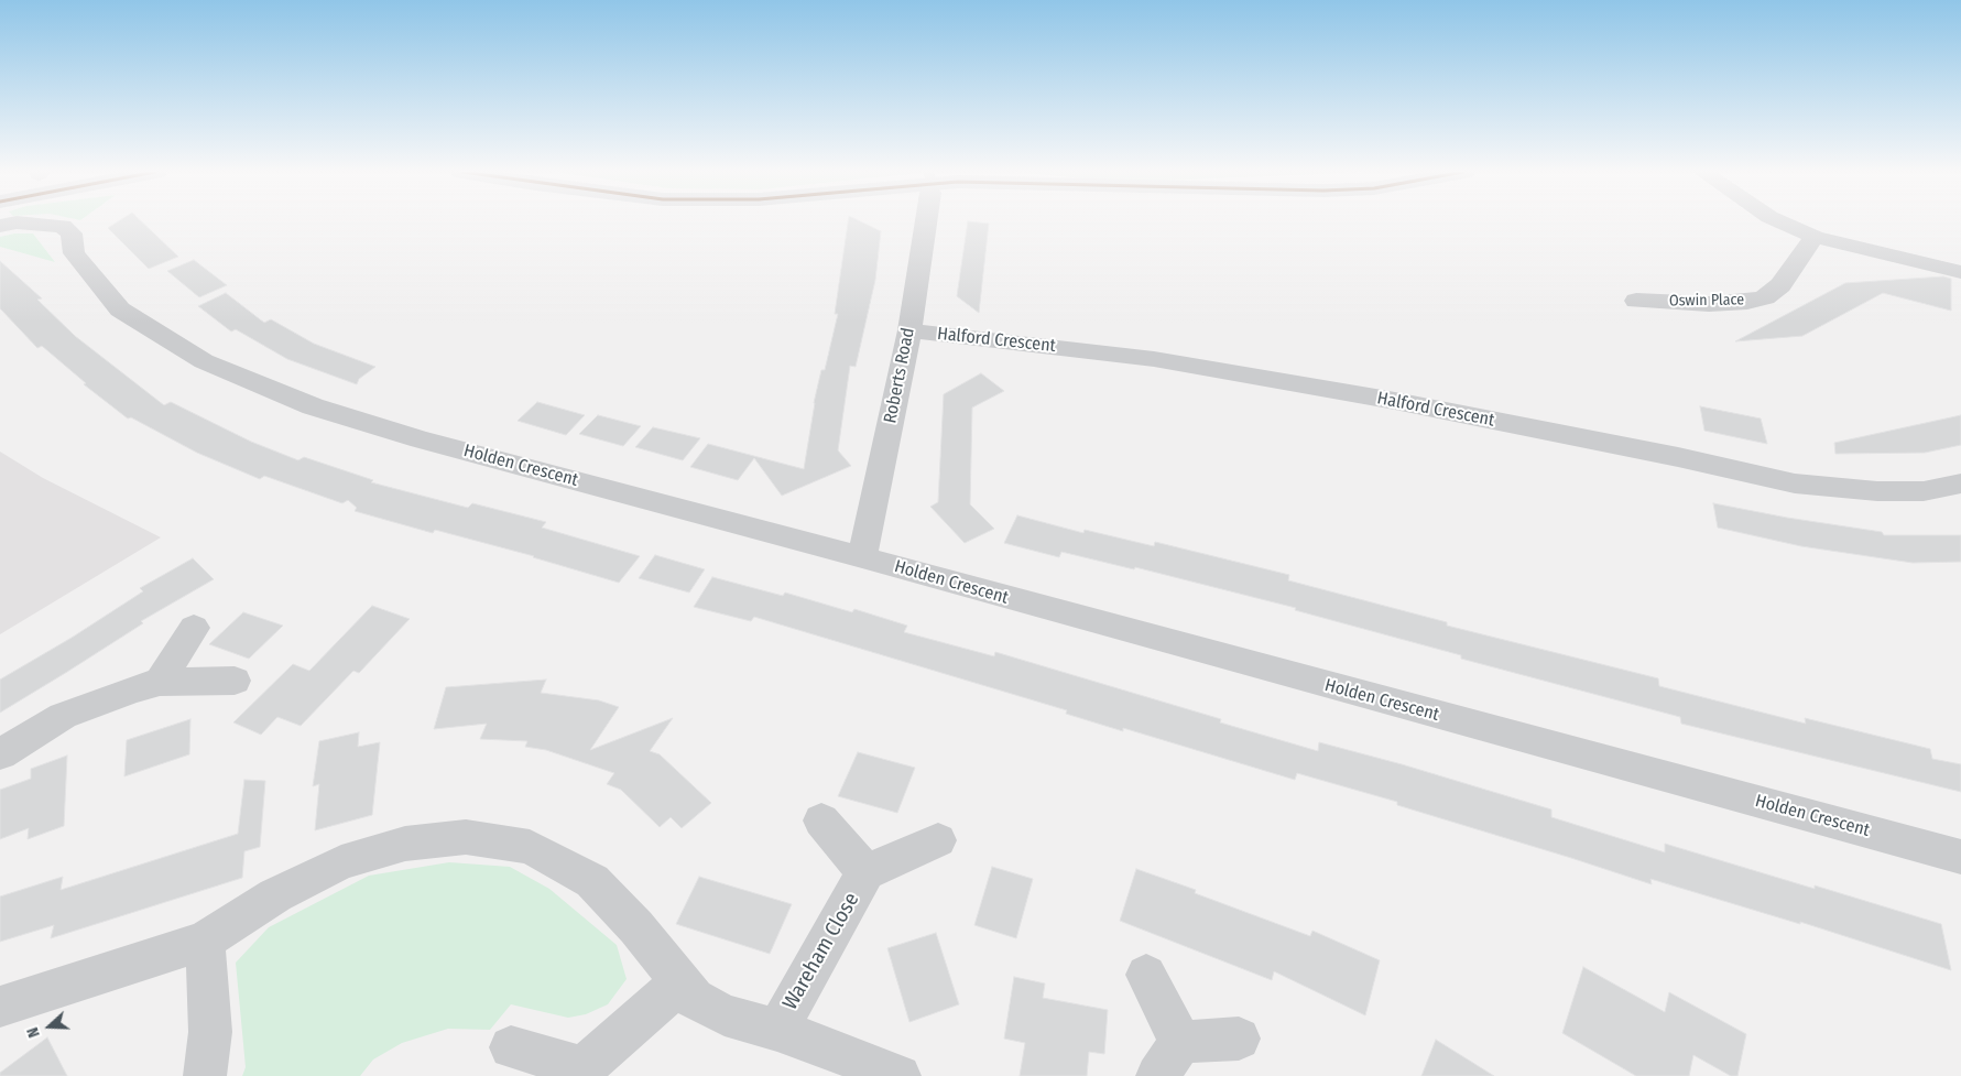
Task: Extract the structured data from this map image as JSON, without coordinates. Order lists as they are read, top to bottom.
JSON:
{
  "streets": {
    "street": [
      "Oswin Place",
      "Halford Crescent",
      "Roberts Road",
      "Holden Crescent",
      "Wareham Close"
    ]
  },
  "crossings": [
    ["Halford Crescent", "Roberts Road"],
    ["Roberts Road", "Holden Crescent"]
  ],
  "north": "left"
}
